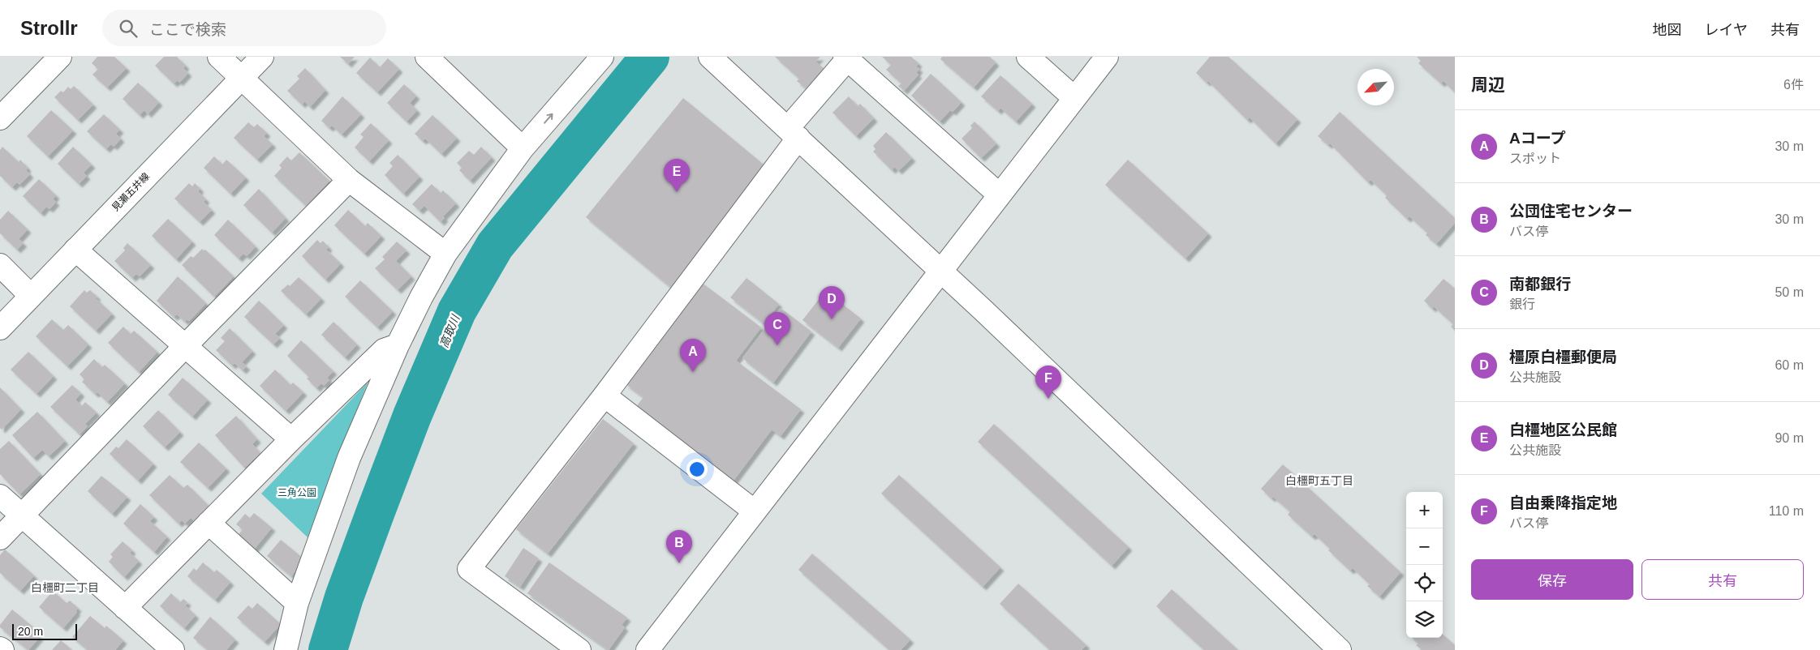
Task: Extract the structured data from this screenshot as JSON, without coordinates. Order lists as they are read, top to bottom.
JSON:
{
  "streets": {
    "street": ["見瀬五井線"]
  },
  "districts": ["白橿町五丁目", "白橿町二丁目"],
  "water": ["高取川"],
  "parks": ["三角公園"],
  "scale_bar": "20 m",
  "north": "bottom left",
  "page": {
    "header": "Strollr",
    "search": "ここで検索",
    "nav": ["地図", "レイヤ", "共有"],
    "heading": ["周辺", "6件"],
    "list": [
      {
        "mark": "A",
        "name": "Aコープ",
        "note": "スポット",
        "value": "30 m"
      },
      {
        "mark": "B",
        "name": "公団住宅センター",
        "note": "バス停",
        "value": "30 m"
      },
      {
        "mark": "C",
        "name": "南都銀行",
        "note": "銀行",
        "value": "50 m"
      },
      {
        "mark": "D",
        "name": "橿原白橿郵便局",
        "note": "公共施設",
        "value": "60 m"
      },
      {
        "mark": "E",
        "name": "白橿地区公民館",
        "note": "公共施設",
        "value": "90 m"
      },
      {
        "mark": "F",
        "name": "自由乗降指定地",
        "note": "バス停",
        "value": "110 m"
      }
    ],
    "pins": [
      "E",
      "D",
      "C",
      "A",
      "F",
      "B"
    ],
    "map_buttons": ["+", "−"],
    "buttons": ["保存", "共有"],
    "scale": "20 m"
  }
}
